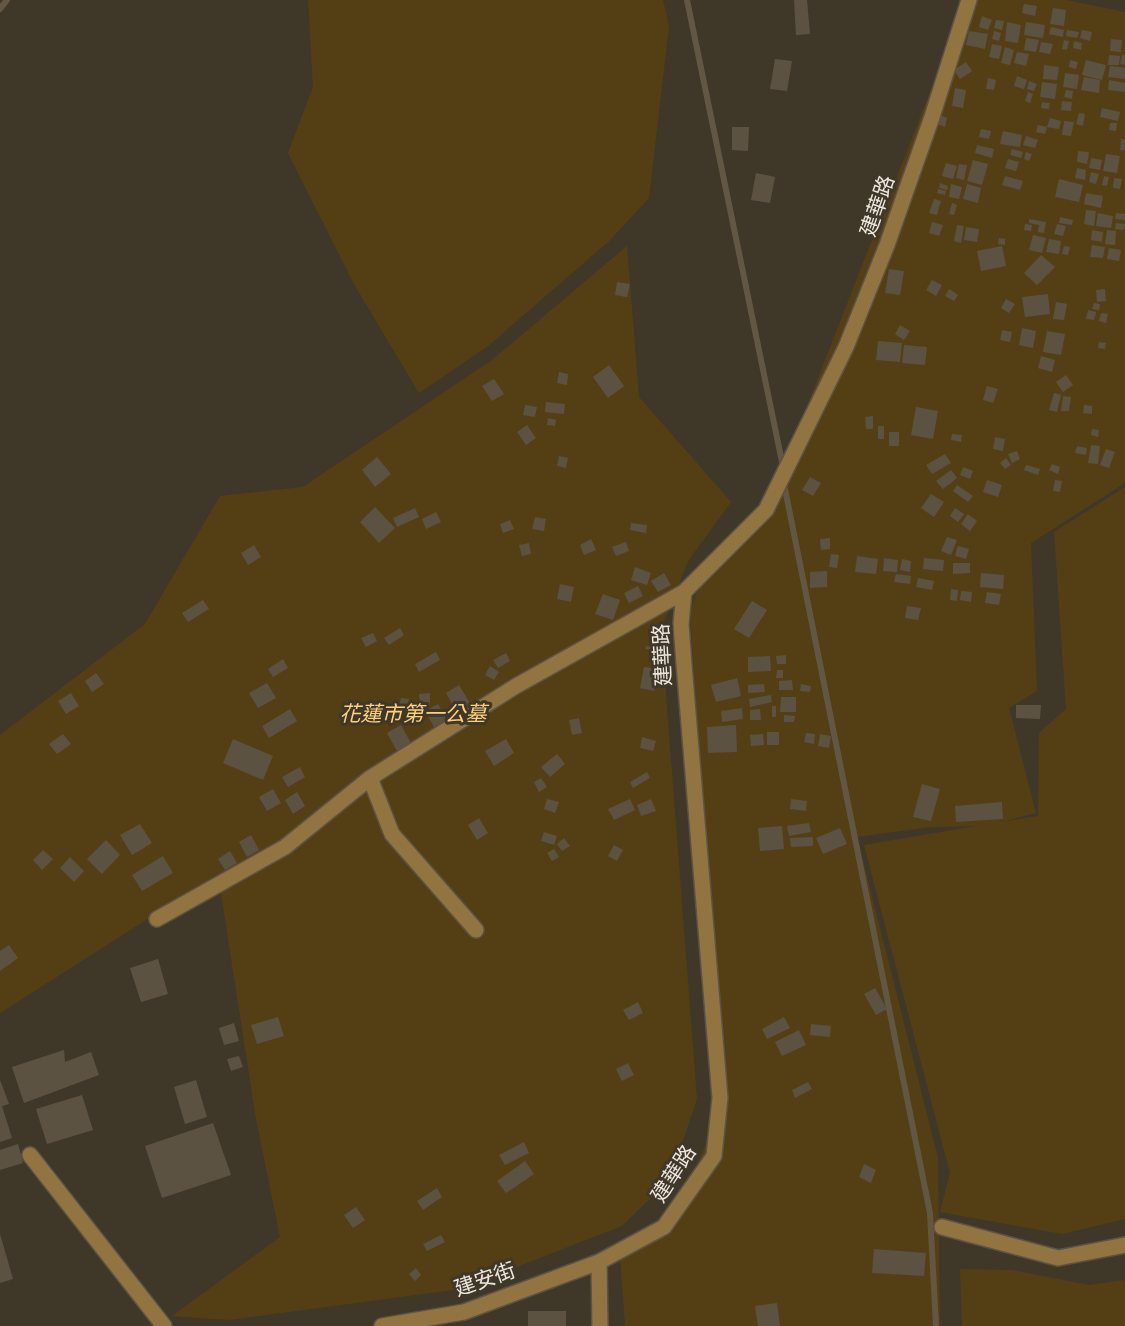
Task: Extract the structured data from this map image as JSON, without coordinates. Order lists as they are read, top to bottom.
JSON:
{
  "streets": {
    "street": ["建華路", "建安街"]
  },
  "crossings": [
    ["建華路", "建安街"]
  ],
  "parks": ["花蓮市第一公墓"]
}
